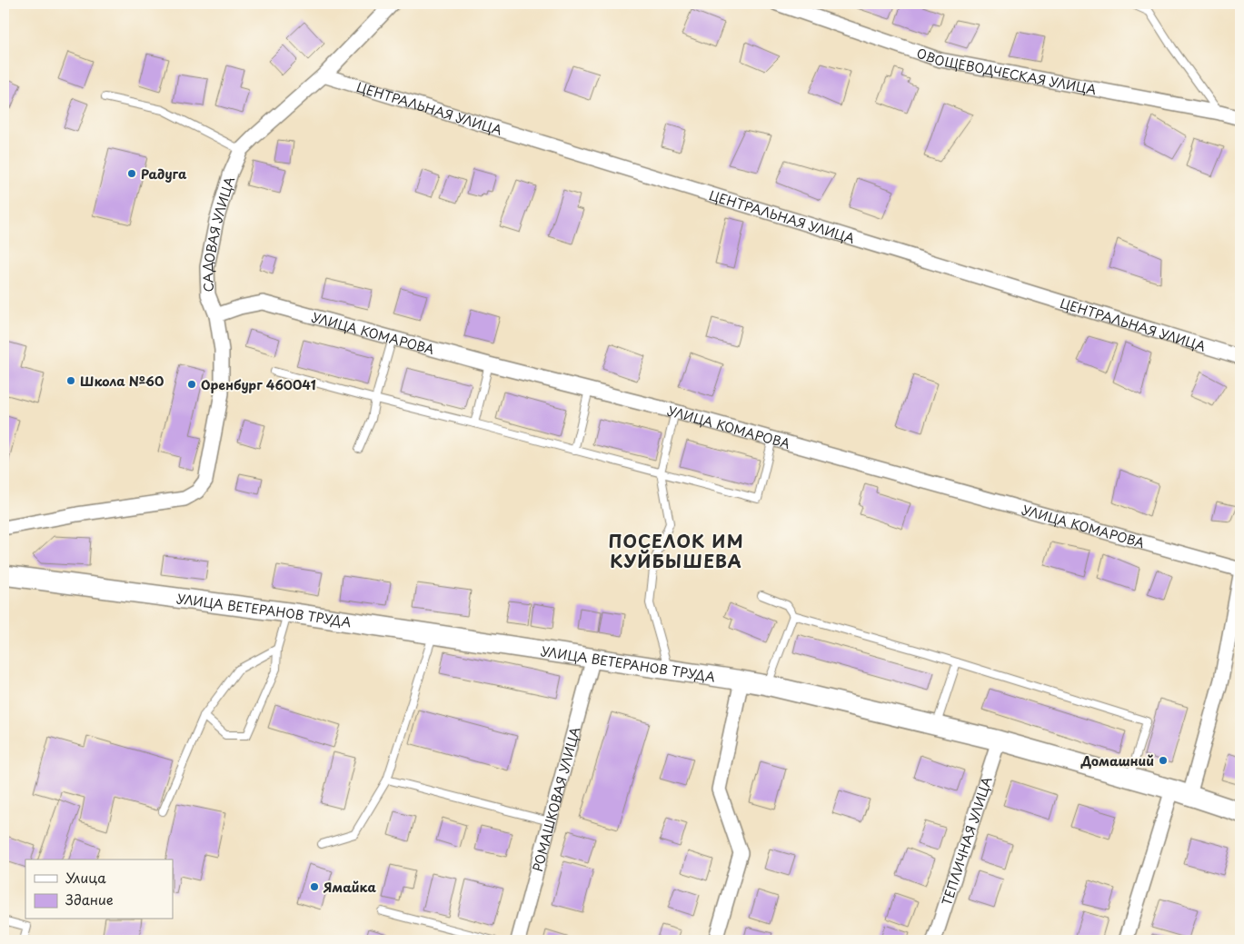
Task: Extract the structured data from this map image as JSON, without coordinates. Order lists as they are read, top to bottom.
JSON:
{
  "streets": {
    "street": [
      "ОВОЩЕВОДЧЕСКАЯ УЛИЦА",
      "ЦЕНТРАЛЬНАЯ УЛИЦА",
      "САДОВАЯ УЛИЦА",
      "УЛИЦА КОМАРОВА",
      "УЛИЦА ВЕТЕРАНОВ ТРУДА",
      "РОМАШКОВАЯ УЛИЦА",
      "ТЕПЛИЧНАЯ УЛИЦА"
    ]
  },
  "crossings": [
    ["ЦЕНТРАЛЬНАЯ УЛИЦА", "САДОВАЯ УЛИЦА"],
    ["САДОВАЯ УЛИЦА", "УЛИЦА КОМАРОВА"],
    ["УЛИЦА ВЕТЕРАНОВ ТРУДА", "РОМАШКОВАЯ УЛИЦА"],
    ["УЛИЦА ВЕТЕРАНОВ ТРУДА", "ТЕПЛИЧНАЯ УЛИЦА"]
  ],
  "districts": ["ПОСЕЛОК ИМ КУЙБЫШЕВА"],
  "places": [
    "Радуга",
    "Школа №60",
    "Оренбург 460041",
    "Домашний",
    "Ямайка"
  ],
  "legend": ["Улица", "Здание"]
}
